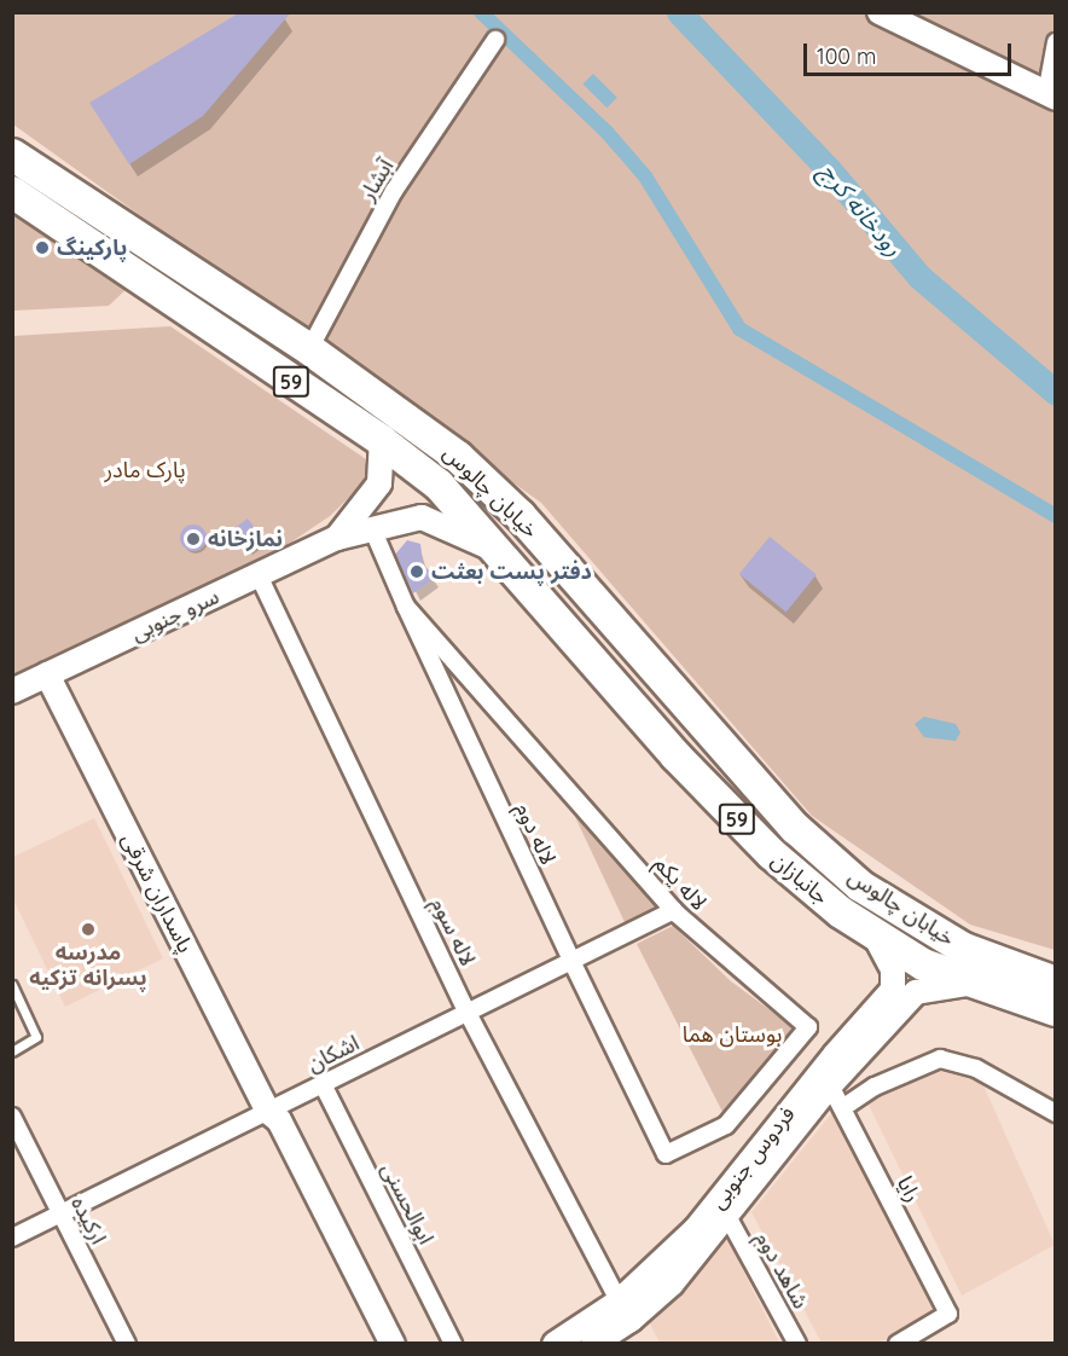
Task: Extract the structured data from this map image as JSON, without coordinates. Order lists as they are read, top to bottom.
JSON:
{
  "streets": {
    "highway": ["59", "خیابان چالوس", "جانبازان"],
    "street": [
      "آبشار",
      "سرو جنوبی",
      "لاله دوم",
      "لاله یکم",
      "پاسداران شرقی",
      "لاله سوم",
      "اشکان",
      "فردوس جنوبی",
      "رایا",
      "ابوالحسنی",
      "ارکیده",
      "شاهد دوم"
    ]
  },
  "crossings": [
    ["آبشار", "خیابان چالوس"],
    ["خیابان چالوس", "سرو جنوبی"],
    ["خیابان چالوس", "جانبازان"],
    ["سرو جنوبی", "لاله دوم"],
    ["سرو جنوبی", "پاسداران شرقی"],
    ["سرو جنوبی", "لاله سوم"],
    ["لاله دوم", "لاله یکم"],
    ["لاله دوم", "اشکان"],
    ["جانبازان", "فردوس جنوبی"],
    ["لاله یکم", "اشکان"],
    ["پاسداران شرقی", "اشکان"],
    ["لاله سوم", "اشکان"],
    ["لاله سوم", "فردوس جنوبی"],
    ["اشکان", "ابوالحسنی"],
    ["اشکان", "ارکیده"],
    ["فردوس جنوبی", "رایا"],
    ["فردوس جنوبی", "شاهد دوم"]
  ],
  "water": ["رودخانه کرج"],
  "parks": ["پارک مادر", "بوستان هما"],
  "places": [
    "پارکینگ",
    "نمازخانه",
    "دفتر پست بعثت",
    "مدرسه پسرانه تزکیه"
  ],
  "scale_bar": "100 m"
}
